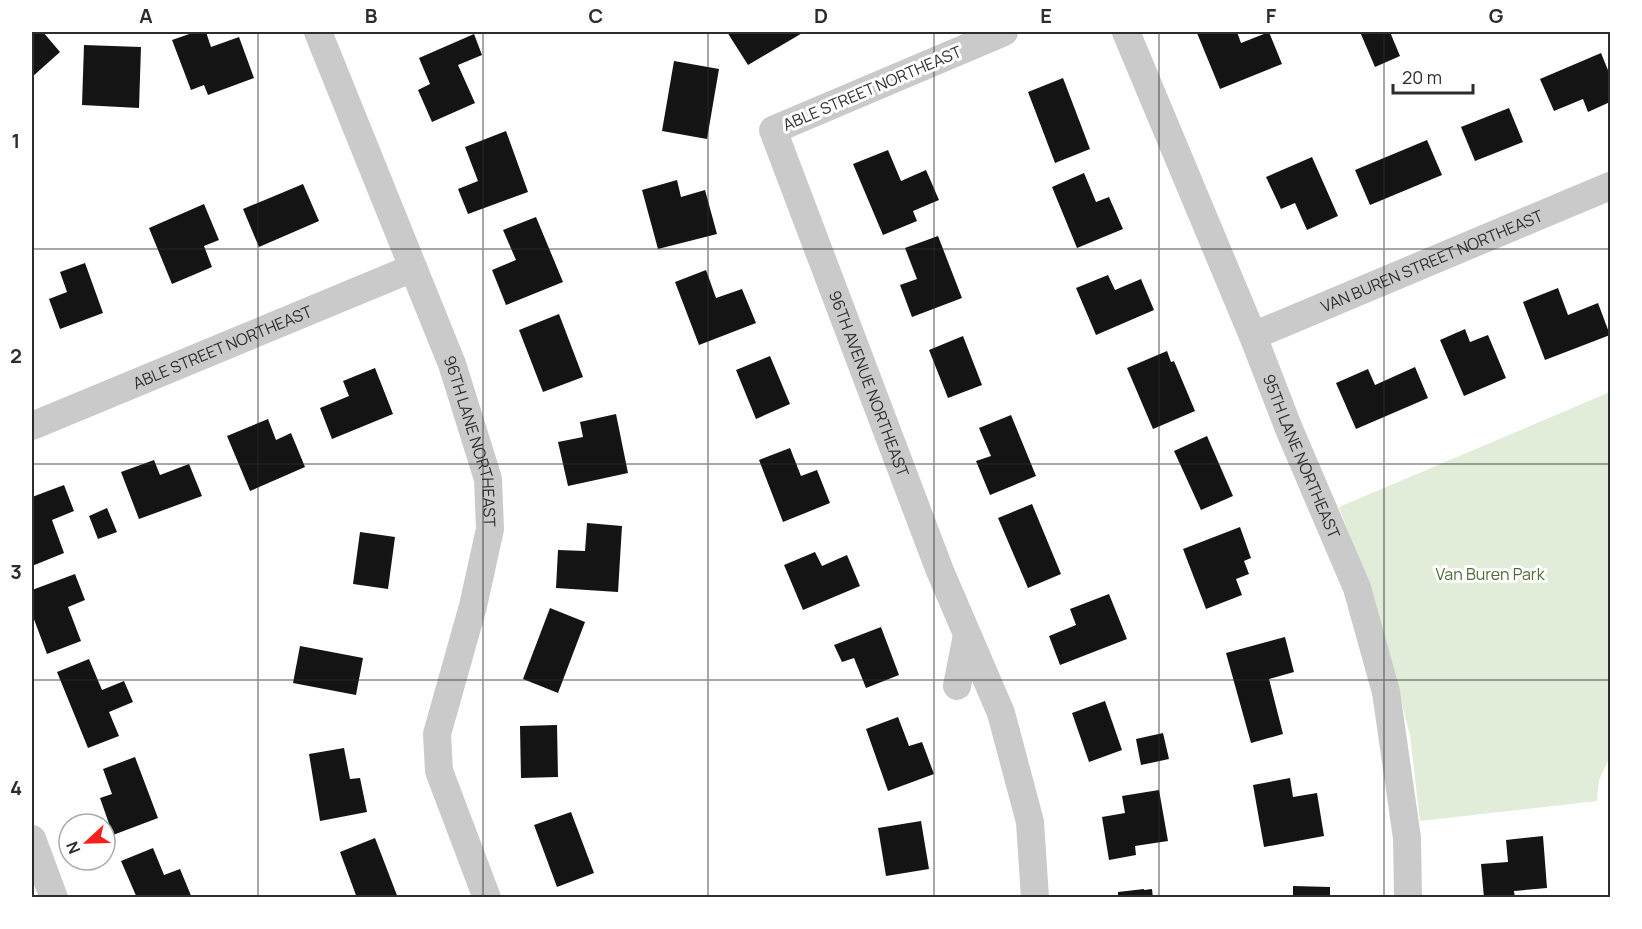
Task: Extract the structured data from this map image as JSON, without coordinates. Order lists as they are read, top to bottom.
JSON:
{
  "streets": {
    "street": [
      "ABLE STREET NORTHEAST",
      "VAN BUREN STREET NORTHEAST",
      "96TH AVENUE NORTHEAST",
      "96TH LANE NORTHEAST",
      "95TH LANE NORTHEAST"
    ]
  },
  "crossings": [
    ["ABLE STREET NORTHEAST", "96TH AVENUE NORTHEAST"],
    ["ABLE STREET NORTHEAST", "96TH LANE NORTHEAST"],
    ["VAN BUREN STREET NORTHEAST", "95TH LANE NORTHEAST"]
  ],
  "parks": ["Van Buren Park"],
  "scale_bar": "20 m",
  "north": "left",
  "grid": {
    "columns": [
      "A",
      "B",
      "C",
      "D",
      "E",
      "F",
      "G"
    ],
    "rows": [
      "1",
      "2",
      "3",
      "4"
    ]
  }
}
